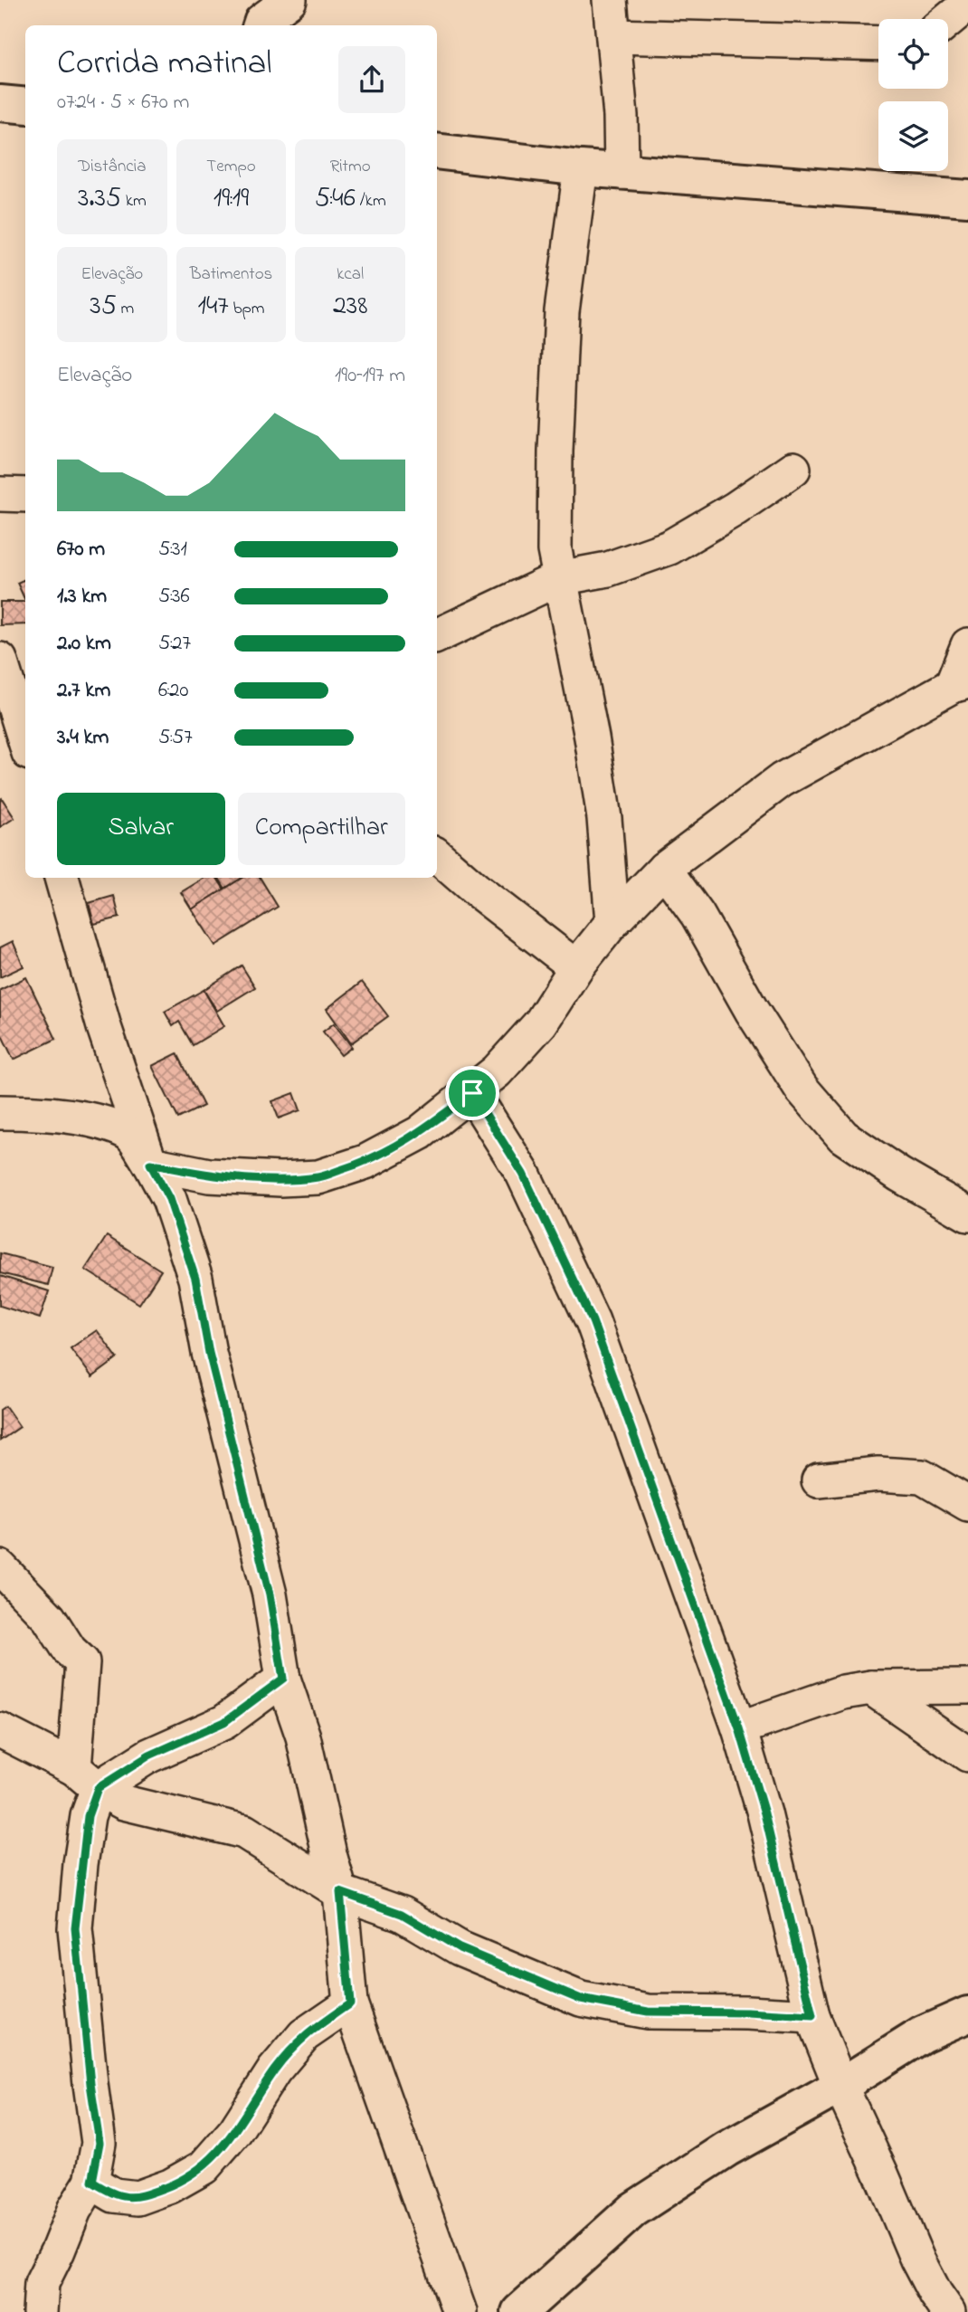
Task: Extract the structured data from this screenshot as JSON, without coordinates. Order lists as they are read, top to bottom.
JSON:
{
  "page": {
    "heading": ["Corrida matinal", "07:24 · 5 × 670 m"],
    "stats": [
      ["Distância", "3.35 km"],
      ["Tempo", "19:19"],
      ["Ritmo", "5:46 /km"],
      ["Elevação", "35 m"],
      ["Batimentos", "147 bpm"],
      ["kcal", "238"]
    ],
    "chart": ["Elevação", "190–197 m"],
    "list": [
      {
        "name": "670 m",
        "note": "5:31"
      },
      {
        "name": "1.3 km",
        "note": "5:36"
      },
      {
        "name": "2.0 km",
        "note": "5:27"
      },
      {
        "name": "2.7 km",
        "note": "6:20"
      },
      {
        "name": "3.4 km",
        "note": "5:57"
      }
    ],
    "buttons": ["Salvar", "Compartilhar"]
  }
}
